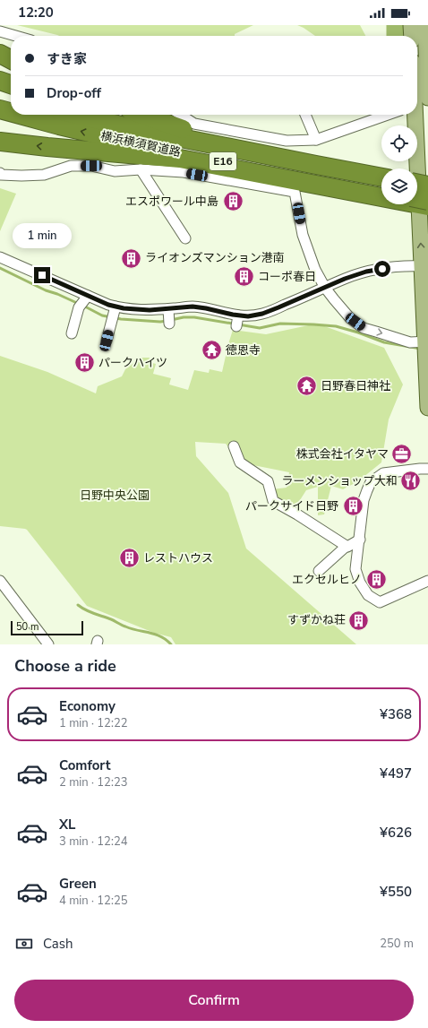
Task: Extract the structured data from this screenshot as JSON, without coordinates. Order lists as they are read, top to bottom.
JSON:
{
  "streets": {
    "highway": ["横浜横須賀道路", "E16"]
  },
  "parks": ["日野中央公園"],
  "places": {
    "building": [
      "エスポワール中島",
      "ライオンズマンション港南",
      "コーポ春日",
      "パークハイツ",
      "パークサイド日野",
      "レストハウス",
      "エクセルヒノ",
      "すずかね荘"
    ],
    "temple": ["徳恩寺", "日野春日神社"],
    "office": ["株式会社イタヤマ"],
    "restaurant": ["ラーメンショップ大和"]
  },
  "scale_bar": "50 m",
  "page": {
    "status": "12:20",
    "banner": ["すき家", "Drop-off"],
    "bubble": "1 min",
    "scale": "50 m",
    "heading": "Choose a ride",
    "list": [
      {
        "name": "Economy",
        "note": "1 min · 12:22",
        "value": "¥368"
      },
      {
        "name": "Comfort",
        "note": "2 min · 12:23",
        "value": "¥497"
      },
      {
        "name": "XL",
        "note": "3 min · 12:24",
        "value": "¥626"
      },
      {
        "name": "Green",
        "note": "4 min · 12:25",
        "value": "¥550"
      }
    ],
    "pay": ["Cash", "250 m"],
    "buttons": "Confirm"
  }
}
